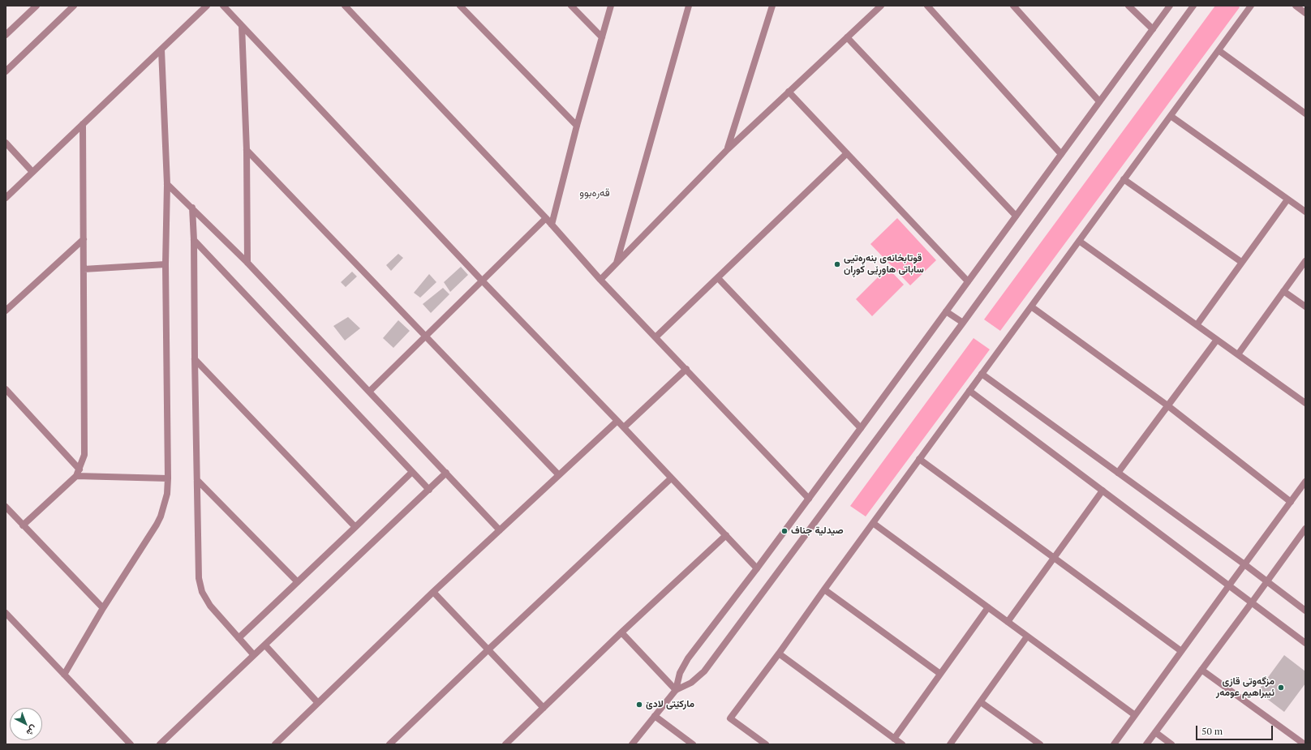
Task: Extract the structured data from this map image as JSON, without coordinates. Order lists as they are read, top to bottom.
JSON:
{
  "districts": ["قەرەبوو"],
  "places": [
    "قوتابخانەی بنەڕەتیی ساباتی هاوڕێی کوڕان",
    "صيدلية جناف",
    "مزگەوتی قازی ئیبراهیم عومەر",
    "ماركێتی لادێ"
  ],
  "scale_bar": "50 m",
  "north": "bottom right"
}
